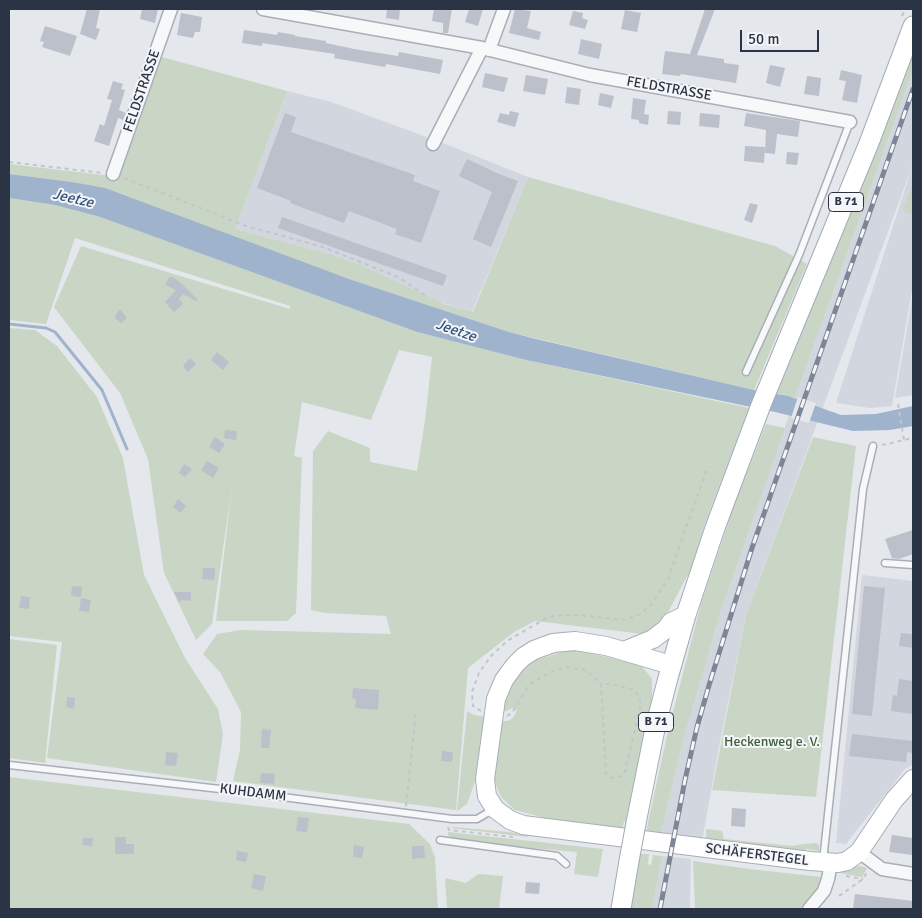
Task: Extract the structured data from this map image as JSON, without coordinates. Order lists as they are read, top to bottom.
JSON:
{
  "streets": {
    "main road": ["B 71", "SCHÄFERSTEGEL"],
    "street": ["FELDSTRASSE"],
    "lane": ["KUHDAMM"]
  },
  "crossings": [
    ["KUHDAMM", "SCHÄFERSTEGEL"]
  ],
  "water": ["Jeetze"],
  "parks": ["Heckenweg e. V."],
  "scale_bar": "50 m"
}
